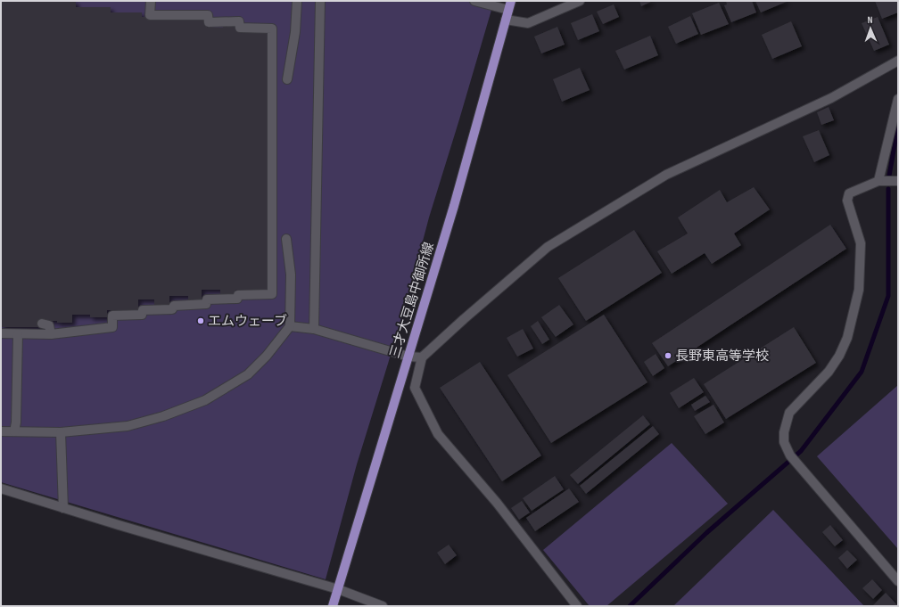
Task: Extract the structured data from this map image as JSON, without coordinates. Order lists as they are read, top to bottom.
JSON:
{
  "streets": {
    "main road": ["三才大豆島中御所線"]
  },
  "places": ["エムウェーブ", "長野東高等学校"],
  "north": "top"
}
